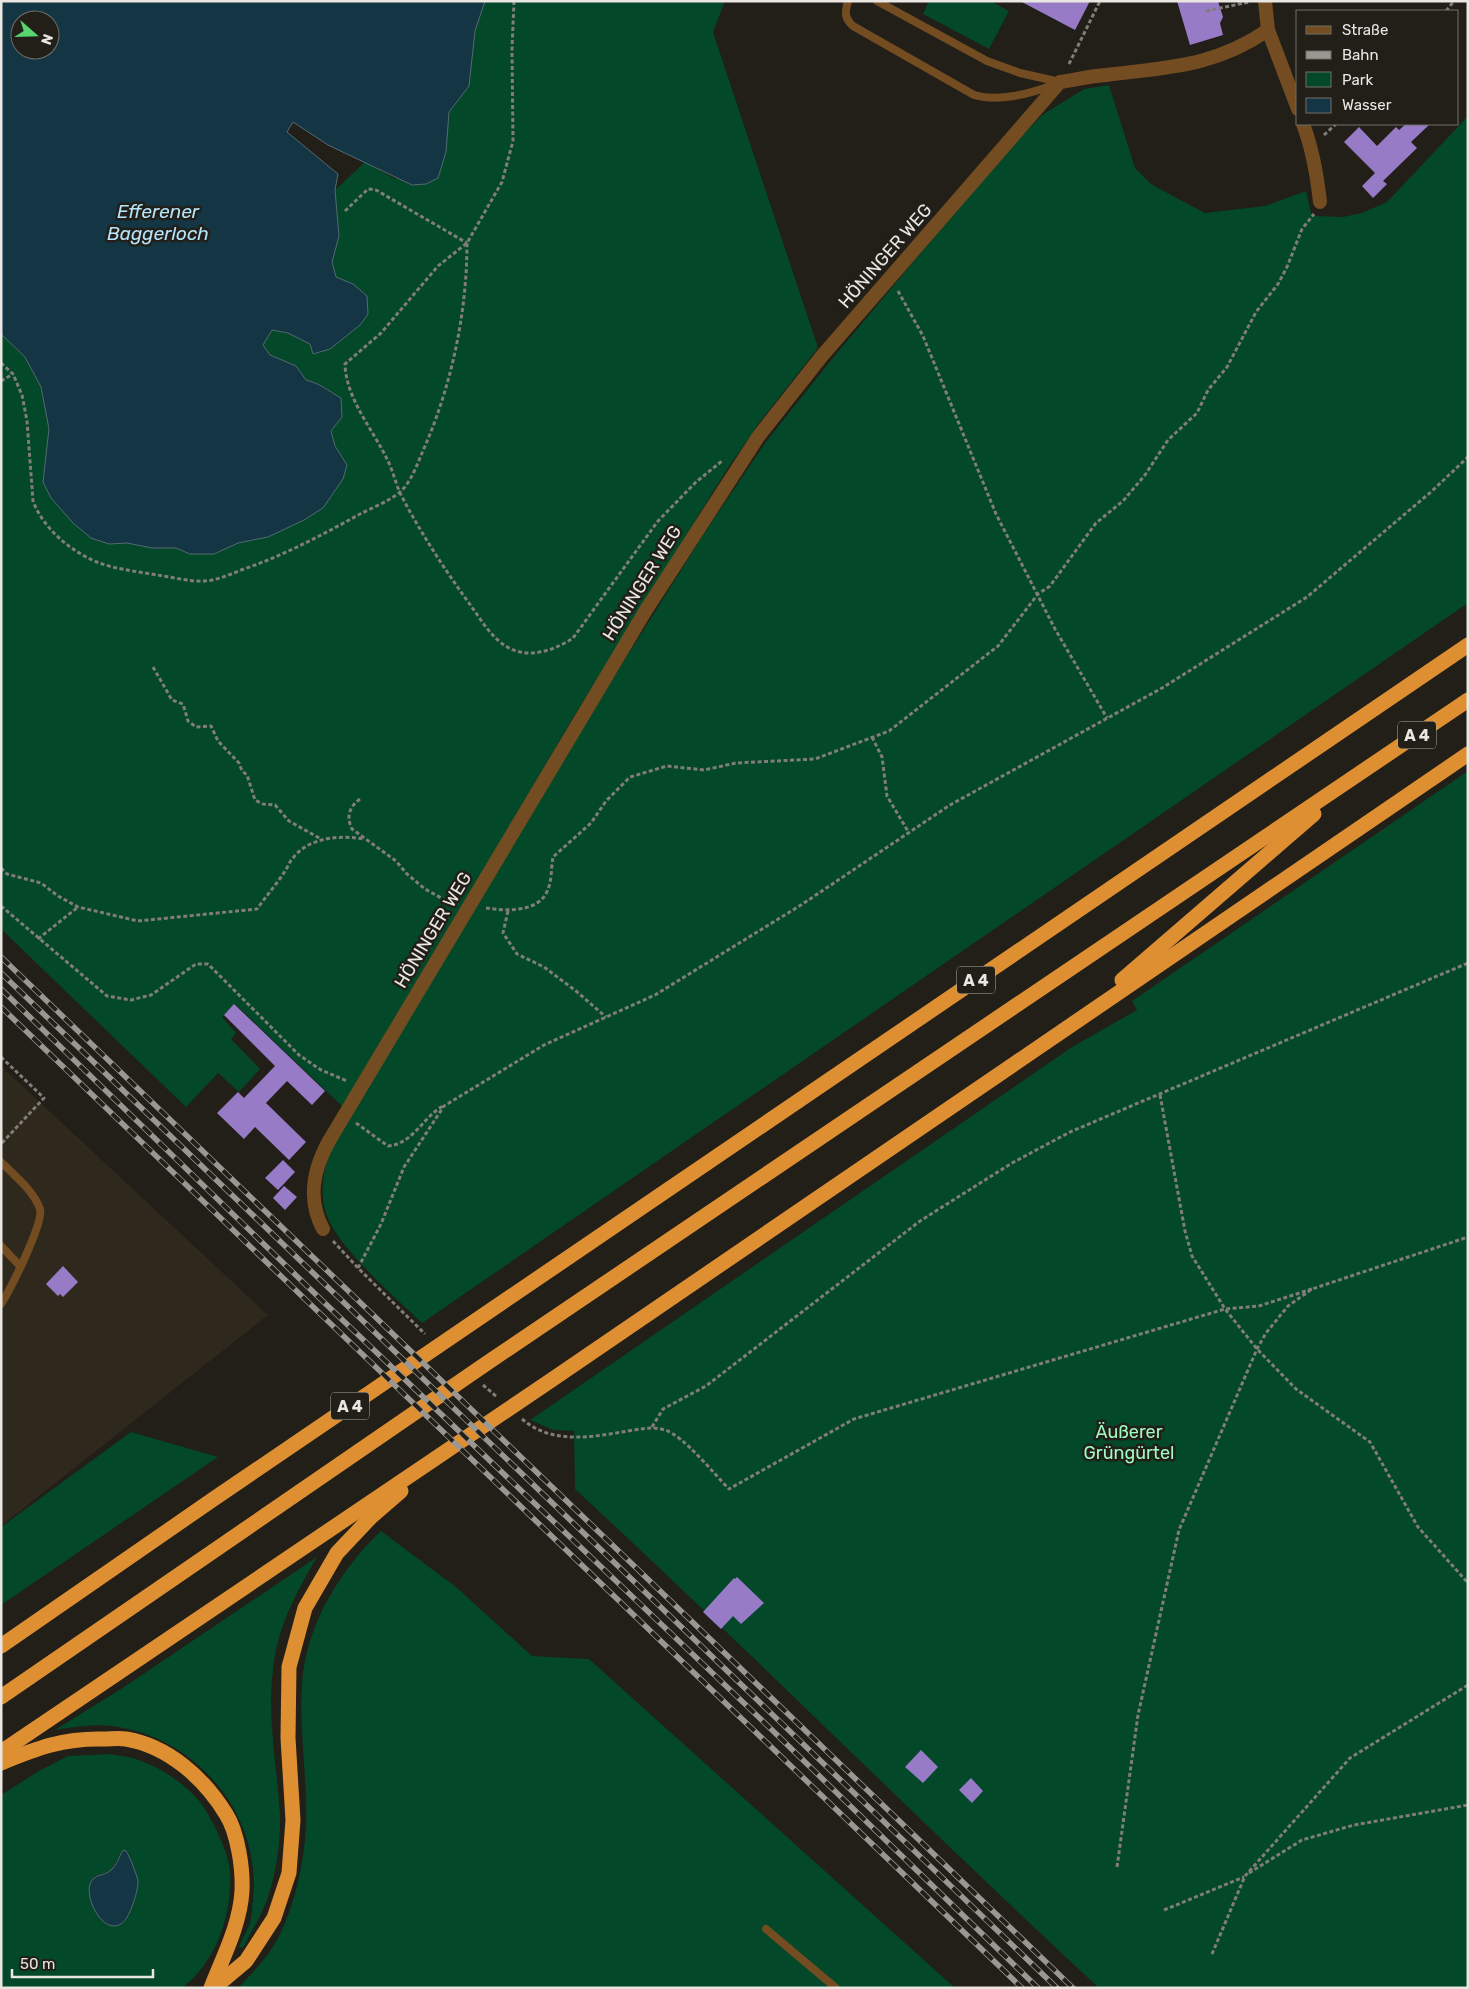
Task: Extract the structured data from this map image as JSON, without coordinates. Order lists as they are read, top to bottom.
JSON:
{
  "streets": {
    "highway": ["A 4"],
    "street": ["HÖNINGER WEG"]
  },
  "water": ["Efferener Baggerloch"],
  "parks": ["Äußerer Grüngürtel"],
  "legend": [
    "Straße",
    "Bahn",
    "Park",
    "Wasser"
  ],
  "scale_bar": "50 m",
  "north": "right"
}
